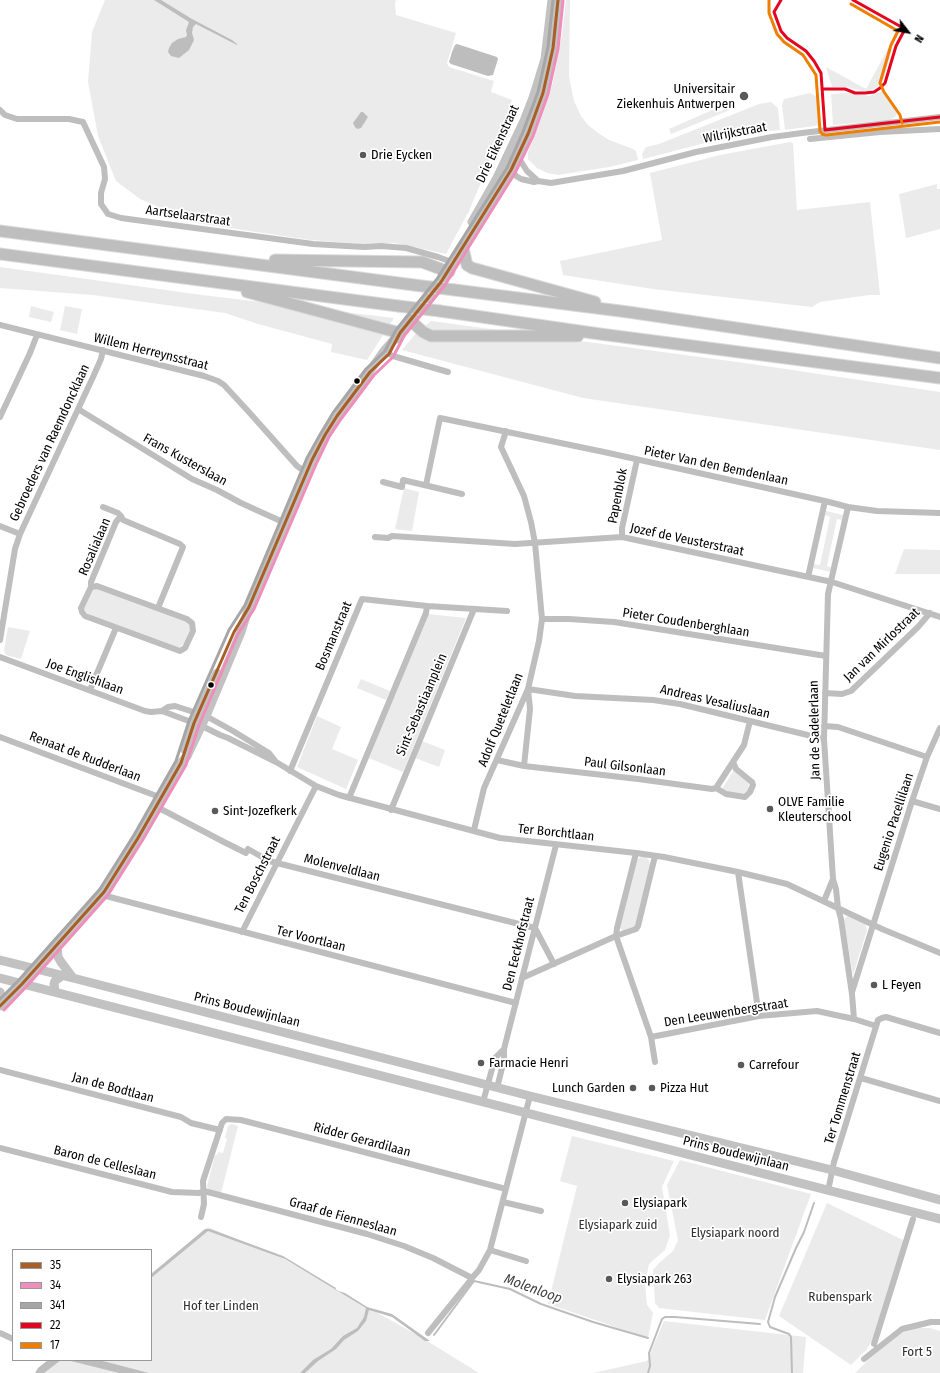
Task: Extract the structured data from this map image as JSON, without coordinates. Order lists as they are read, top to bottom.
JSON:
{
  "streets": {
    "main road": ["Drie Eikenstraat", "Prins Boudewijnlaan"],
    "street": [
      "Wilrijkstraat",
      "Aartselaarstraat",
      "Willem Herreynsstraat",
      "Gebroeders van Raemdoncklaan",
      "Frans Kusterslaan",
      "Pieter Van den Bemdenlaan",
      "Papenblok",
      "Jozef de Veusterstraat",
      "Rosalialaan",
      "Pieter Coudenberghlaan",
      "Bosmanstraat",
      "Jan van Mirlostraat",
      "Joe Englishlaan",
      "Andreas Vesaliuslaan",
      "Sint-Sebastiaanplein",
      "Adolf Queteletlaan",
      "Jan de Sadelerlaan",
      "Renaat de Rudderlaan",
      "Paul Gilsonlaan",
      "Eugenio Pacellilaan",
      "Ter Borchtlaan",
      "Molenveldlaan",
      "Ten Boschstraat",
      "Ter Voortlaan",
      "Den Eeckhofstraat",
      "Den Leeuwenbergstraat",
      "Jan de Bodtlaan",
      "Ter Tommenstraat",
      "Ridder Gerardilaan",
      "Baron de Celleslaan",
      "Graaf de Fienneslaan"
    ]
  },
  "crossings": [
    ["Wilrijkstraat", "Drie Eikenstraat"],
    ["Drie Eikenstraat", "Aartselaarstraat"],
    ["Drie Eikenstraat", "Willem Herreynsstraat"],
    ["Drie Eikenstraat", "Frans Kusterslaan"],
    ["Drie Eikenstraat", "Joe Englishlaan"],
    ["Drie Eikenstraat", "Renaat de Rudderlaan"],
    ["Drie Eikenstraat", "Ter Borchtlaan"],
    ["Drie Eikenstraat", "Molenveldlaan"],
    ["Drie Eikenstraat", "Ter Voortlaan"],
    ["Drie Eikenstraat", "Prins Boudewijnlaan"],
    ["Willem Herreynsstraat", "Gebroeders van Raemdoncklaan"],
    ["Gebroeders van Raemdoncklaan", "Frans Kusterslaan"],
    ["Pieter Van den Bemdenlaan", "Papenblok"],
    ["Pieter Van den Bemdenlaan", "Adolf Queteletlaan"],
    ["Pieter Van den Bemdenlaan", "Jan de Sadelerlaan"],
    ["Papenblok", "Jozef de Veusterstraat"],
    ["Jozef de Veusterstraat", "Jan van Mirlostraat"],
    ["Jozef de Veusterstraat", "Adolf Queteletlaan"],
    ["Jozef de Veusterstraat", "Jan de Sadelerlaan"],
    ["Pieter Coudenberghlaan", "Adolf Queteletlaan"],
    ["Pieter Coudenberghlaan", "Jan de Sadelerlaan"],
    ["Bosmanstraat", "Sint-Sebastiaanplein"],
    ["Bosmanstraat", "Ter Borchtlaan"],
    ["Jan van Mirlostraat", "Jan de Sadelerlaan"],
    ["Joe Englishlaan", "Ter Borchtlaan"],
    ["Andreas Vesaliuslaan", "Adolf Queteletlaan"],
    ["Andreas Vesaliuslaan", "Jan de Sadelerlaan"],
    ["Sint-Sebastiaanplein", "Ter Borchtlaan"],
    ["Adolf Queteletlaan", "Paul Gilsonlaan"],
    ["Adolf Queteletlaan", "Ter Borchtlaan"],
    ["Jan de Sadelerlaan", "Eugenio Pacellilaan"],
    ["Jan de Sadelerlaan", "Ter Borchtlaan"],
    ["Jan de Sadelerlaan", "Den Leeuwenbergstraat"],
    ["Eugenio Pacellilaan", "Ter Borchtlaan"],
    ["Ter Borchtlaan", "Ten Boschstraat"],
    ["Ter Borchtlaan", "Den Eeckhofstraat"],
    ["Molenveldlaan", "Ten Boschstraat"],
    ["Molenveldlaan", "Den Eeckhofstraat"],
    ["Ten Boschstraat", "Ter Voortlaan"],
    ["Ter Voortlaan", "Den Eeckhofstraat"],
    ["Den Eeckhofstraat", "Prins Boudewijnlaan"],
    ["Prins Boudewijnlaan", "Ter Tommenstraat"],
    ["Den Leeuwenbergstraat", "Ter Tommenstraat"],
    ["Jan de Bodtlaan", "Ridder Gerardilaan"],
    ["Baron de Celleslaan", "Graaf de Fienneslaan"]
  ],
  "water": ["Molenloop"],
  "parks": [
    "Elysiapark zuid",
    "Elysiapark noord",
    "Rubenspark",
    "Hof ter Linden",
    "Fort 5"
  ],
  "places": [
    "Universitair Ziekenhuis Antwerpen",
    "Drie Eycken",
    "OLVE Familie Kleuterschool",
    "Sint-Jozefkerk",
    "L Feyen",
    "Farmacie Henri",
    "Carrefour",
    "Lunch Garden",
    "Pizza Hut",
    "Elysiapark",
    "Elysiapark 263"
  ],
  "lines": [
    "transit line 35",
    "transit line 341",
    "transit line 22",
    "transit line 17",
    "transit line 34"
  ],
  "legend": [
    "35",
    "34",
    "341",
    "22",
    "17"
  ],
  "north": "bottom right"
}
